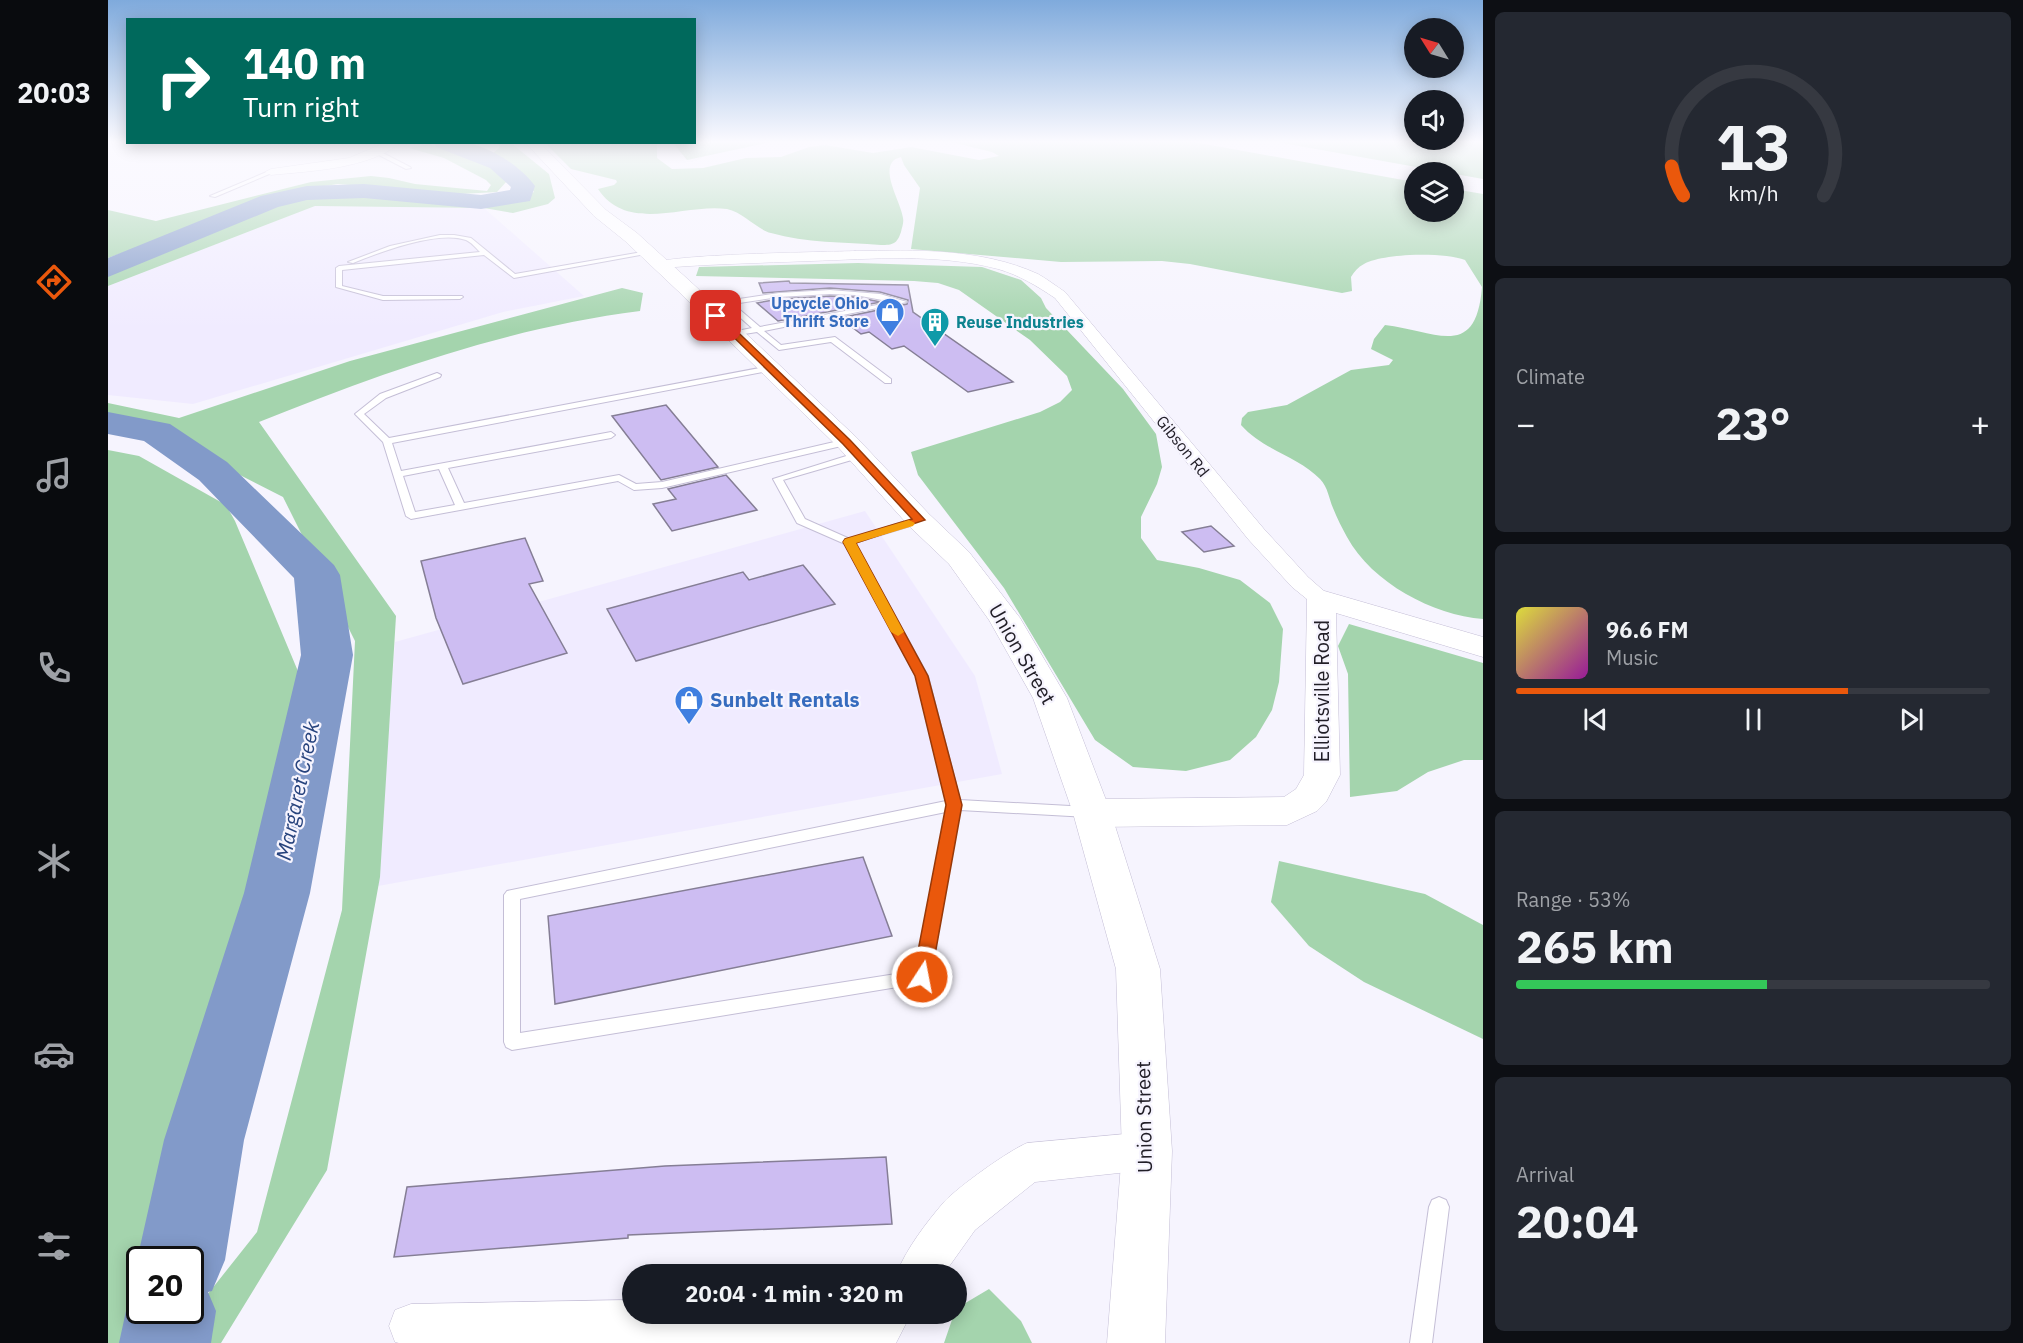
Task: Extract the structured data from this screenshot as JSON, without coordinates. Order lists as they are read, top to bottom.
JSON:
{
  "streets": {
    "main road": ["Union Street"],
    "street": ["Gibson Rd", "Elliotsville Road"]
  },
  "crossings": [
    ["Gibson Rd", "Union Street"],
    ["Gibson Rd", "Elliotsville Road"],
    ["Union Street", "Elliotsville Road"]
  ],
  "water": ["Margaret Creek"],
  "places": {
    "shop": ["Upcycle Ohio Thrift Store", "Sunbelt Rentals"],
    "building": ["Reuse Industries"]
  },
  "north": "top left",
  "page": {
    "tabs": "20:03",
    "turn": ["140 m", "Turn right"],
    "tile": [
      "Climate",
      ["Range · 53%", "265 km"],
      ["Arrival", "20:04"]
    ],
    "heat": ["−", "23°", "+"],
    "song": ["96.6 FM", "Music"],
    "limit": "20",
    "trip": "20:04 · 1 min · 320 m",
    "gauge": ["13", "km/h"]
  }
}
